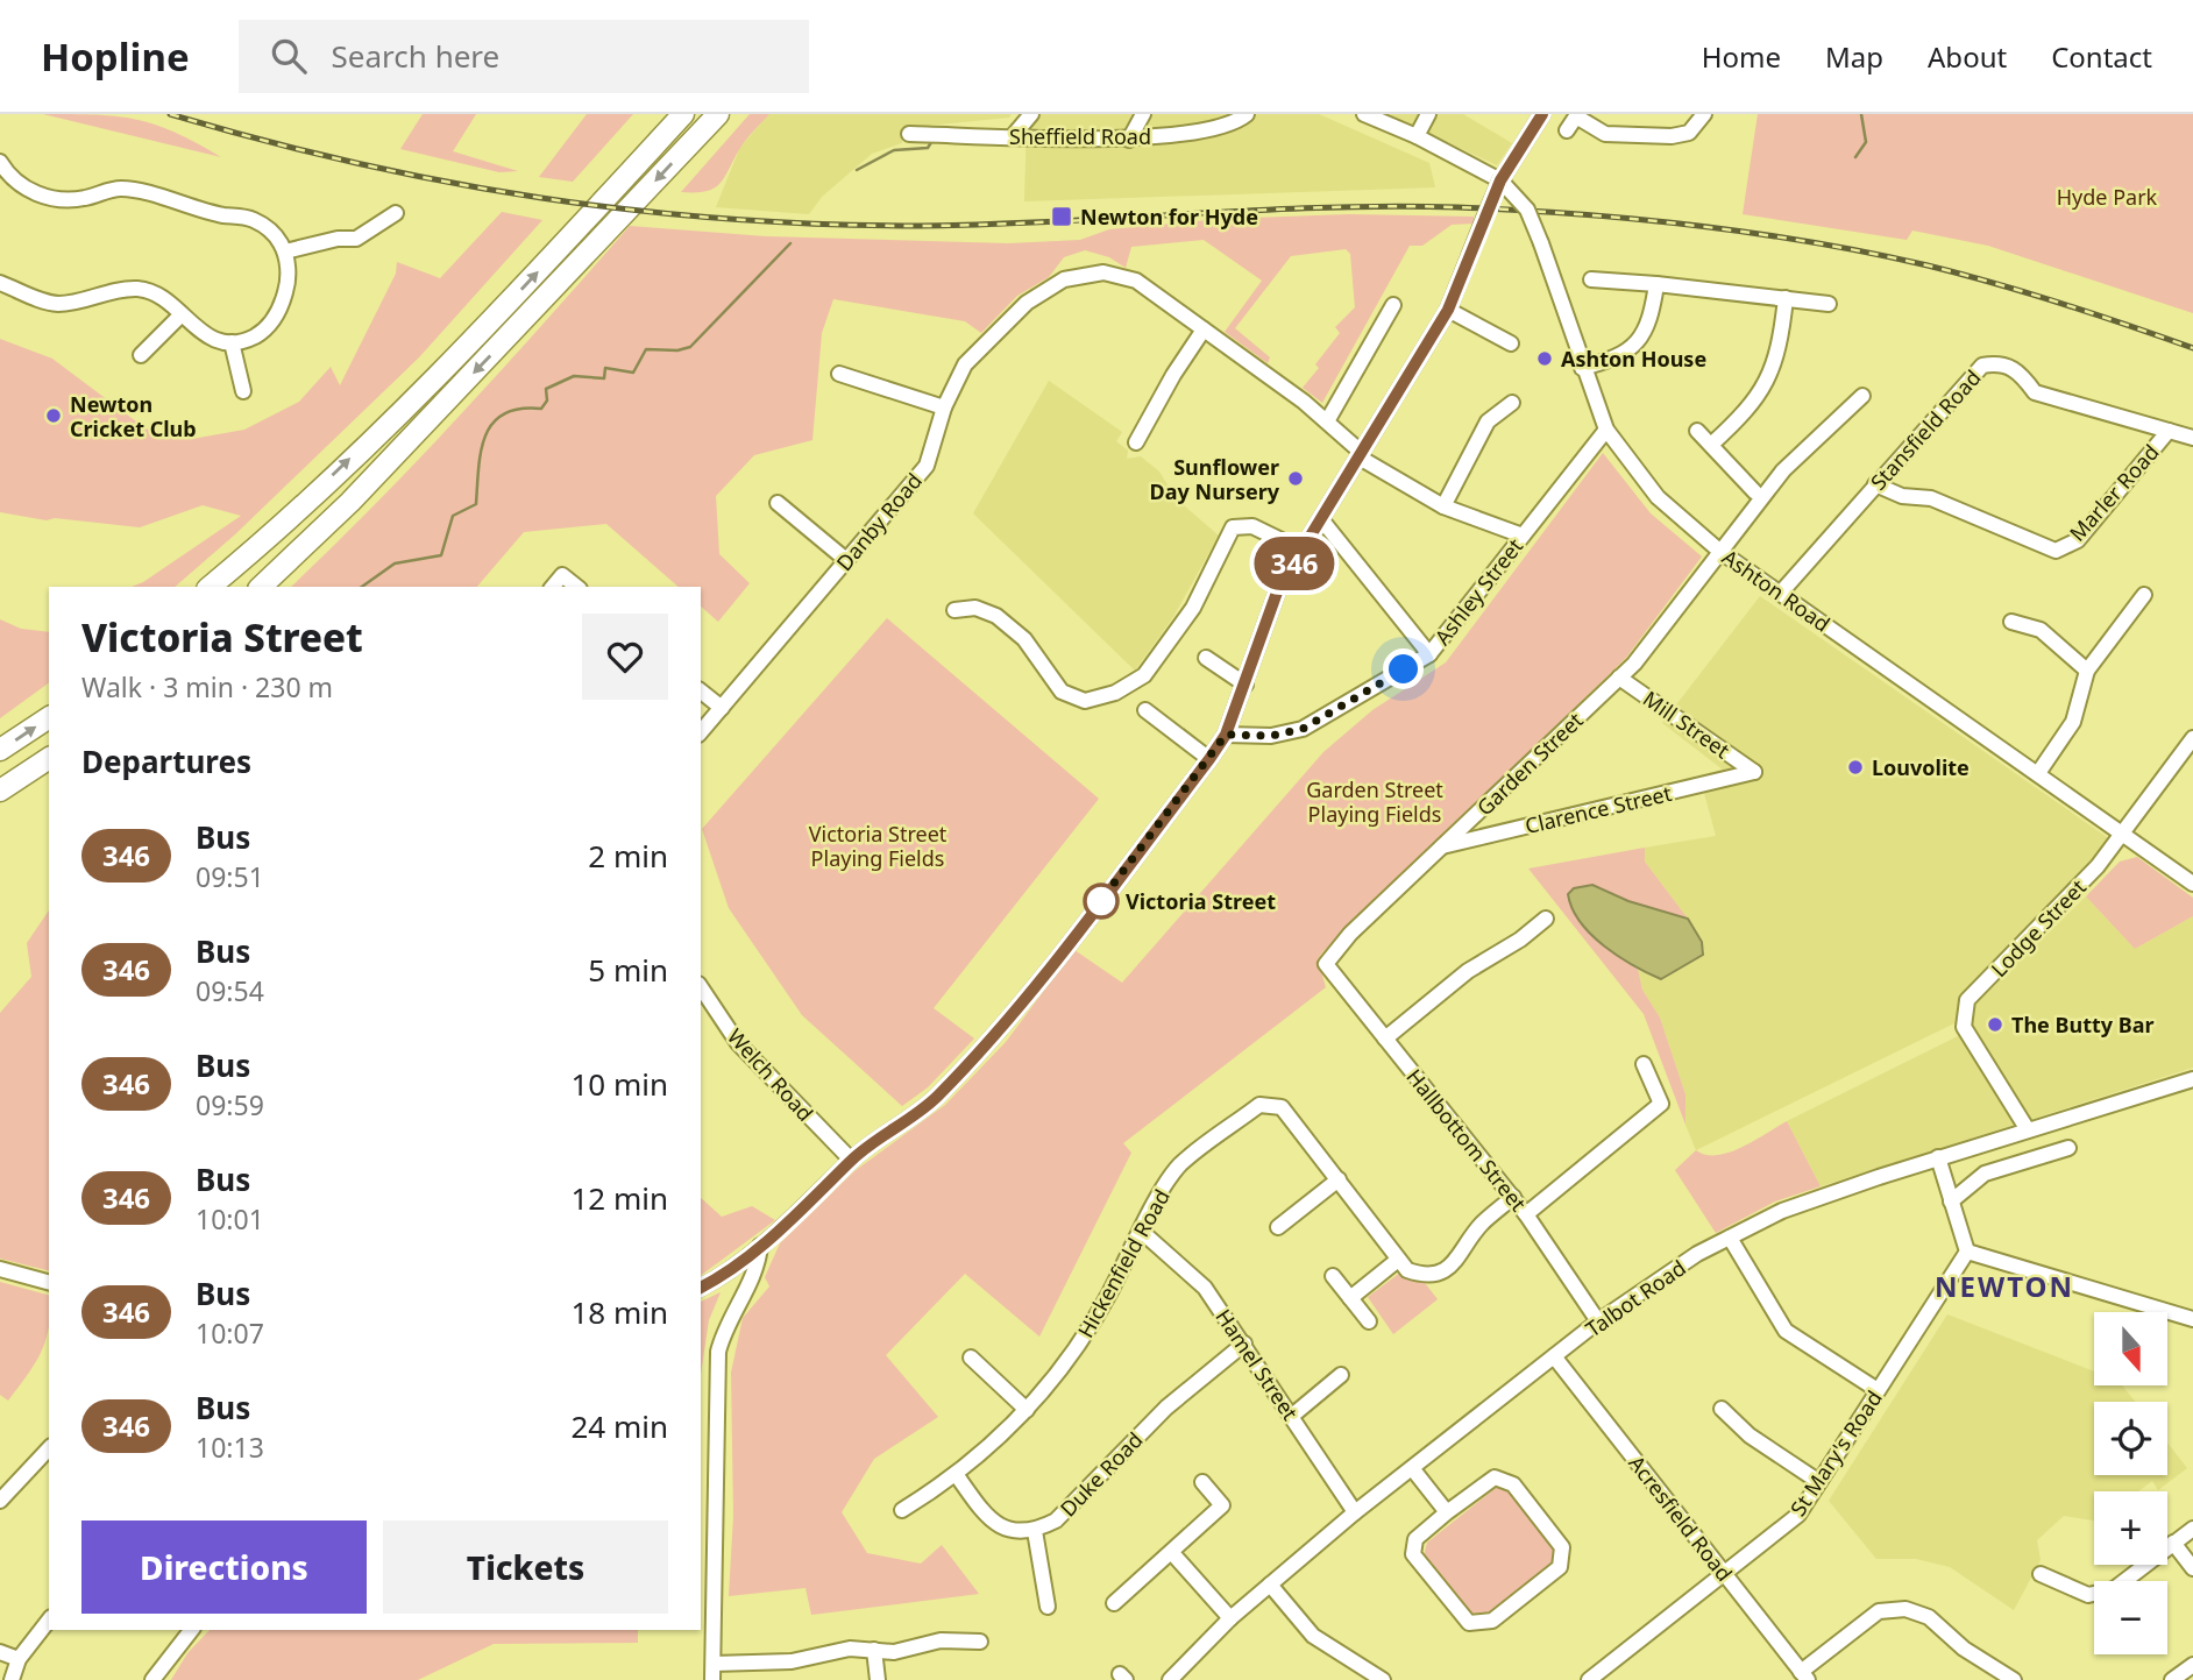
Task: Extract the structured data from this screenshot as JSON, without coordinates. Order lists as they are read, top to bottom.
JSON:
{
  "streets": {
    "street": [
      "Sheffield Road",
      "Stansfield Road",
      "Marler Road",
      "Danby Road",
      "Ashton Road",
      "Ashley Street",
      "Mill Street",
      "Garden Street",
      "Clarence Street",
      "Lodge Street",
      "Welch Road",
      "Hallbottom Street",
      "Hickenfield Road",
      "Talbot Road",
      "Hamel Street",
      "St Mary's Road",
      "Duke Road",
      "Acresfield Road"
    ]
  },
  "crossings": [
    ["Stansfield Road", "Marler Road"],
    ["Stansfield Road", "Ashton Road"],
    ["Danby Road", "Ashley Street"],
    ["Ashton Road", "Ashley Street"],
    ["Ashton Road", "Garden Street"],
    ["Ashton Road", "Lodge Street"],
    ["Mill Street", "Garden Street"],
    ["Mill Street", "Clarence Street"],
    ["Garden Street", "Clarence Street"],
    ["Garden Street", "Hallbottom Street"],
    ["Lodge Street", "Talbot Road"],
    ["Hallbottom Street", "Talbot Road"],
    ["Hickenfield Road", "Hamel Street"],
    ["Talbot Road", "Hamel Street"],
    ["Talbot Road", "Acresfield Road"],
    ["Hamel Street", "Duke Road"],
    ["St Mary's Road", "Acresfield Road"]
  ],
  "districts": ["NEWTON"],
  "parks": ["Hyde Park", "Garden Street Playing Fields", "Victoria Street Playing Fields"],
  "places": {
    "transit": ["Newton for Hyde"],
    "other": [
      "Ashton House",
      "Newton Cricket Club",
      "Sunflower Day Nursery",
      "Louvolite",
      "Victoria Street",
      "The Butty Bar"
    ]
  },
  "lines": ["bus line 346"],
  "north": "bottom",
  "page": {
    "header": "Hopline",
    "search": "Search here",
    "nav": [
      "Home",
      "Map",
      "About",
      "Contact"
    ],
    "on_map": "346",
    "heading": [
      ["Victoria Street", "Walk · 3 min · 230 m"],
      "Departures"
    ],
    "list": [
      {
        "mark": "346",
        "name": "Bus",
        "note": "09:51",
        "value": "2 min"
      },
      {
        "mark": "346",
        "name": "Bus",
        "note": "09:54",
        "value": "5 min"
      },
      {
        "mark": "346",
        "name": "Bus",
        "note": "09:59",
        "value": "10 min"
      },
      {
        "mark": "346",
        "name": "Bus",
        "note": "10:01",
        "value": "12 min"
      },
      {
        "mark": "346",
        "name": "Bus",
        "note": "10:07",
        "value": "18 min"
      },
      {
        "mark": "346",
        "name": "Bus",
        "note": "10:13",
        "value": "24 min"
      }
    ],
    "map_buttons": ["+", "−"],
    "buttons": ["Directions", "Tickets"]
  }
}
